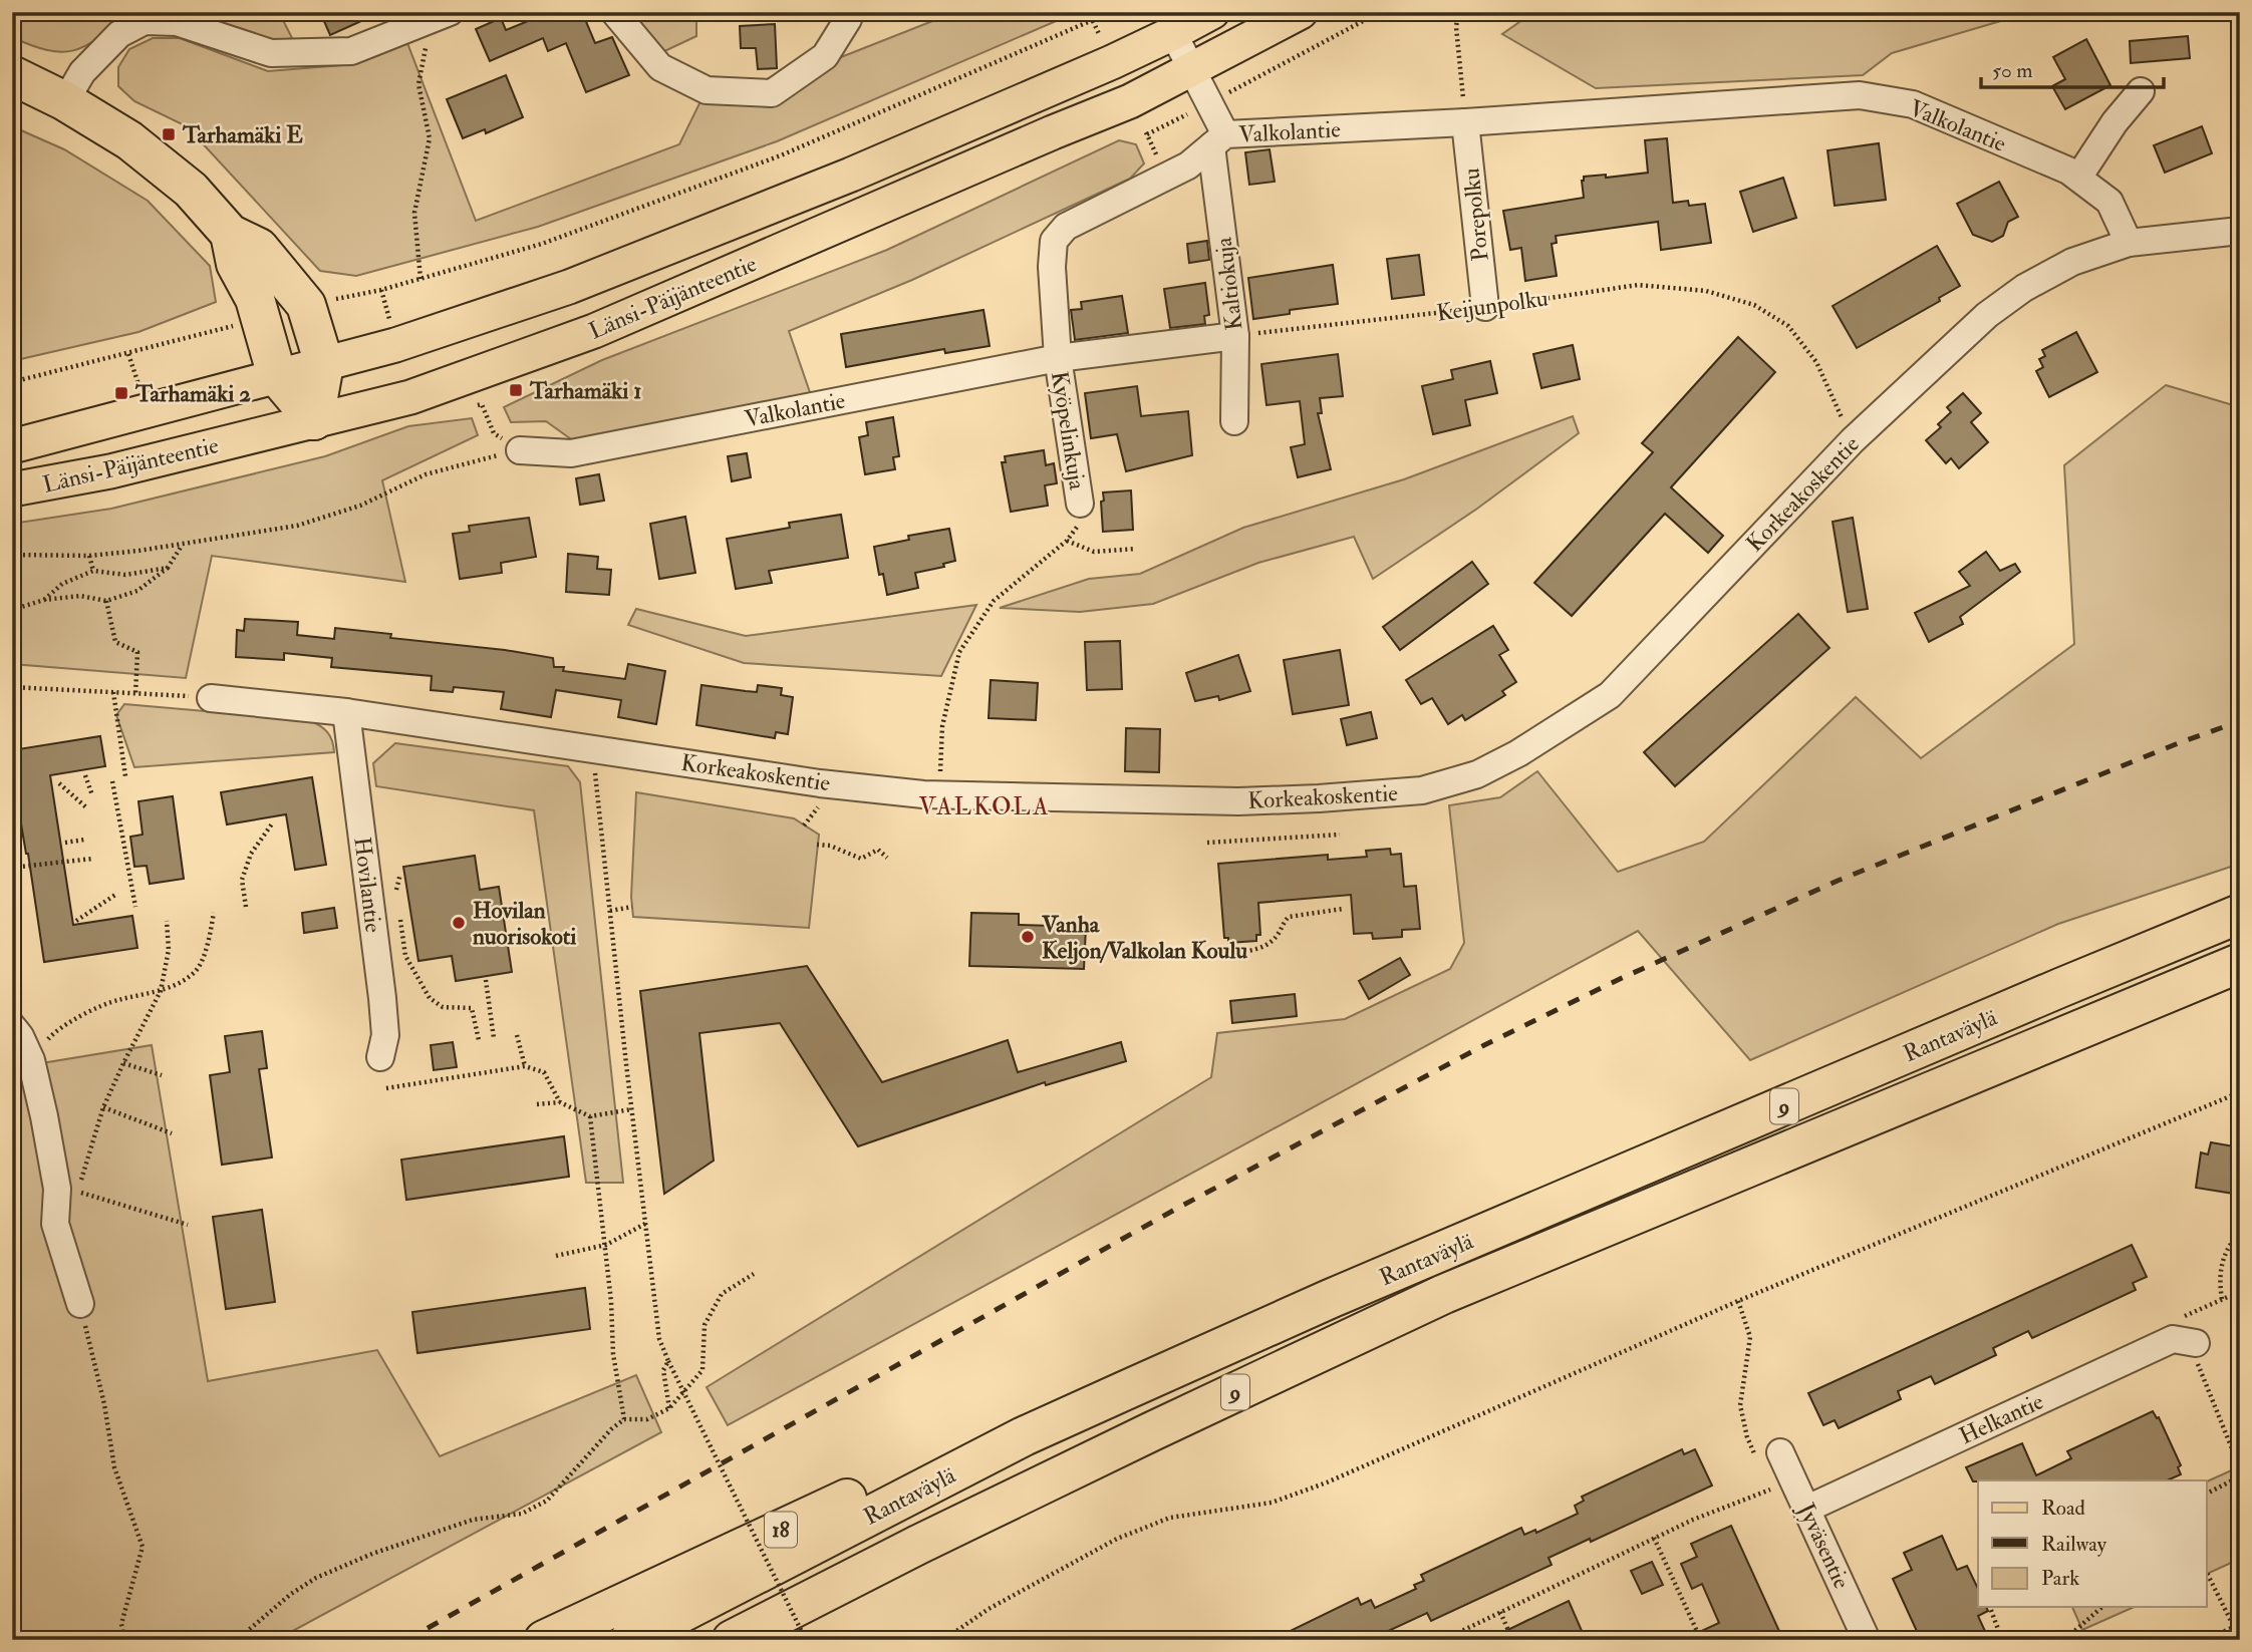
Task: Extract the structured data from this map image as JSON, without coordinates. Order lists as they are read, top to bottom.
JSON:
{
  "streets": {
    "highway": ["Rantaväylä", "9", "18"],
    "main road": ["Länsi-Päijänteentie"],
    "street": [
      "Valkolantie",
      "Porepolku",
      "Kaltiokuja",
      "Kyöpelinkuja",
      "Korkeakoskentie",
      "Hovilantie",
      "Helkantie",
      "Jyväsentie"
    ],
    "path": ["Keijunpolku"]
  },
  "crossings": [
    ["Valkolantie", "Porepolku"],
    ["Valkolantie", "Kaltiokuja"],
    ["Valkolantie", "Kyöpelinkuja"],
    ["Valkolantie", "Korkeakoskentie"],
    ["Porepolku", "Keijunpolku"],
    ["Kaltiokuja", "Keijunpolku"],
    ["Keijunpolku", "Korkeakoskentie"],
    ["Korkeakoskentie", "Hovilantie"],
    ["Rantaväylä", "18"],
    ["Helkantie", "Jyväsentie"]
  ],
  "districts": ["VALKOLA"],
  "places": {
    "transit": ["Tarhamäki E", "Tarhamäki 1", "Tarhamäki 2"],
    "other": ["Hovilan nuorisokoti", "Vanha Keljon/Valkolan Koulu"]
  },
  "legend": ["Road", "Railway", "Park"],
  "scale_bar": "50 m"
}
